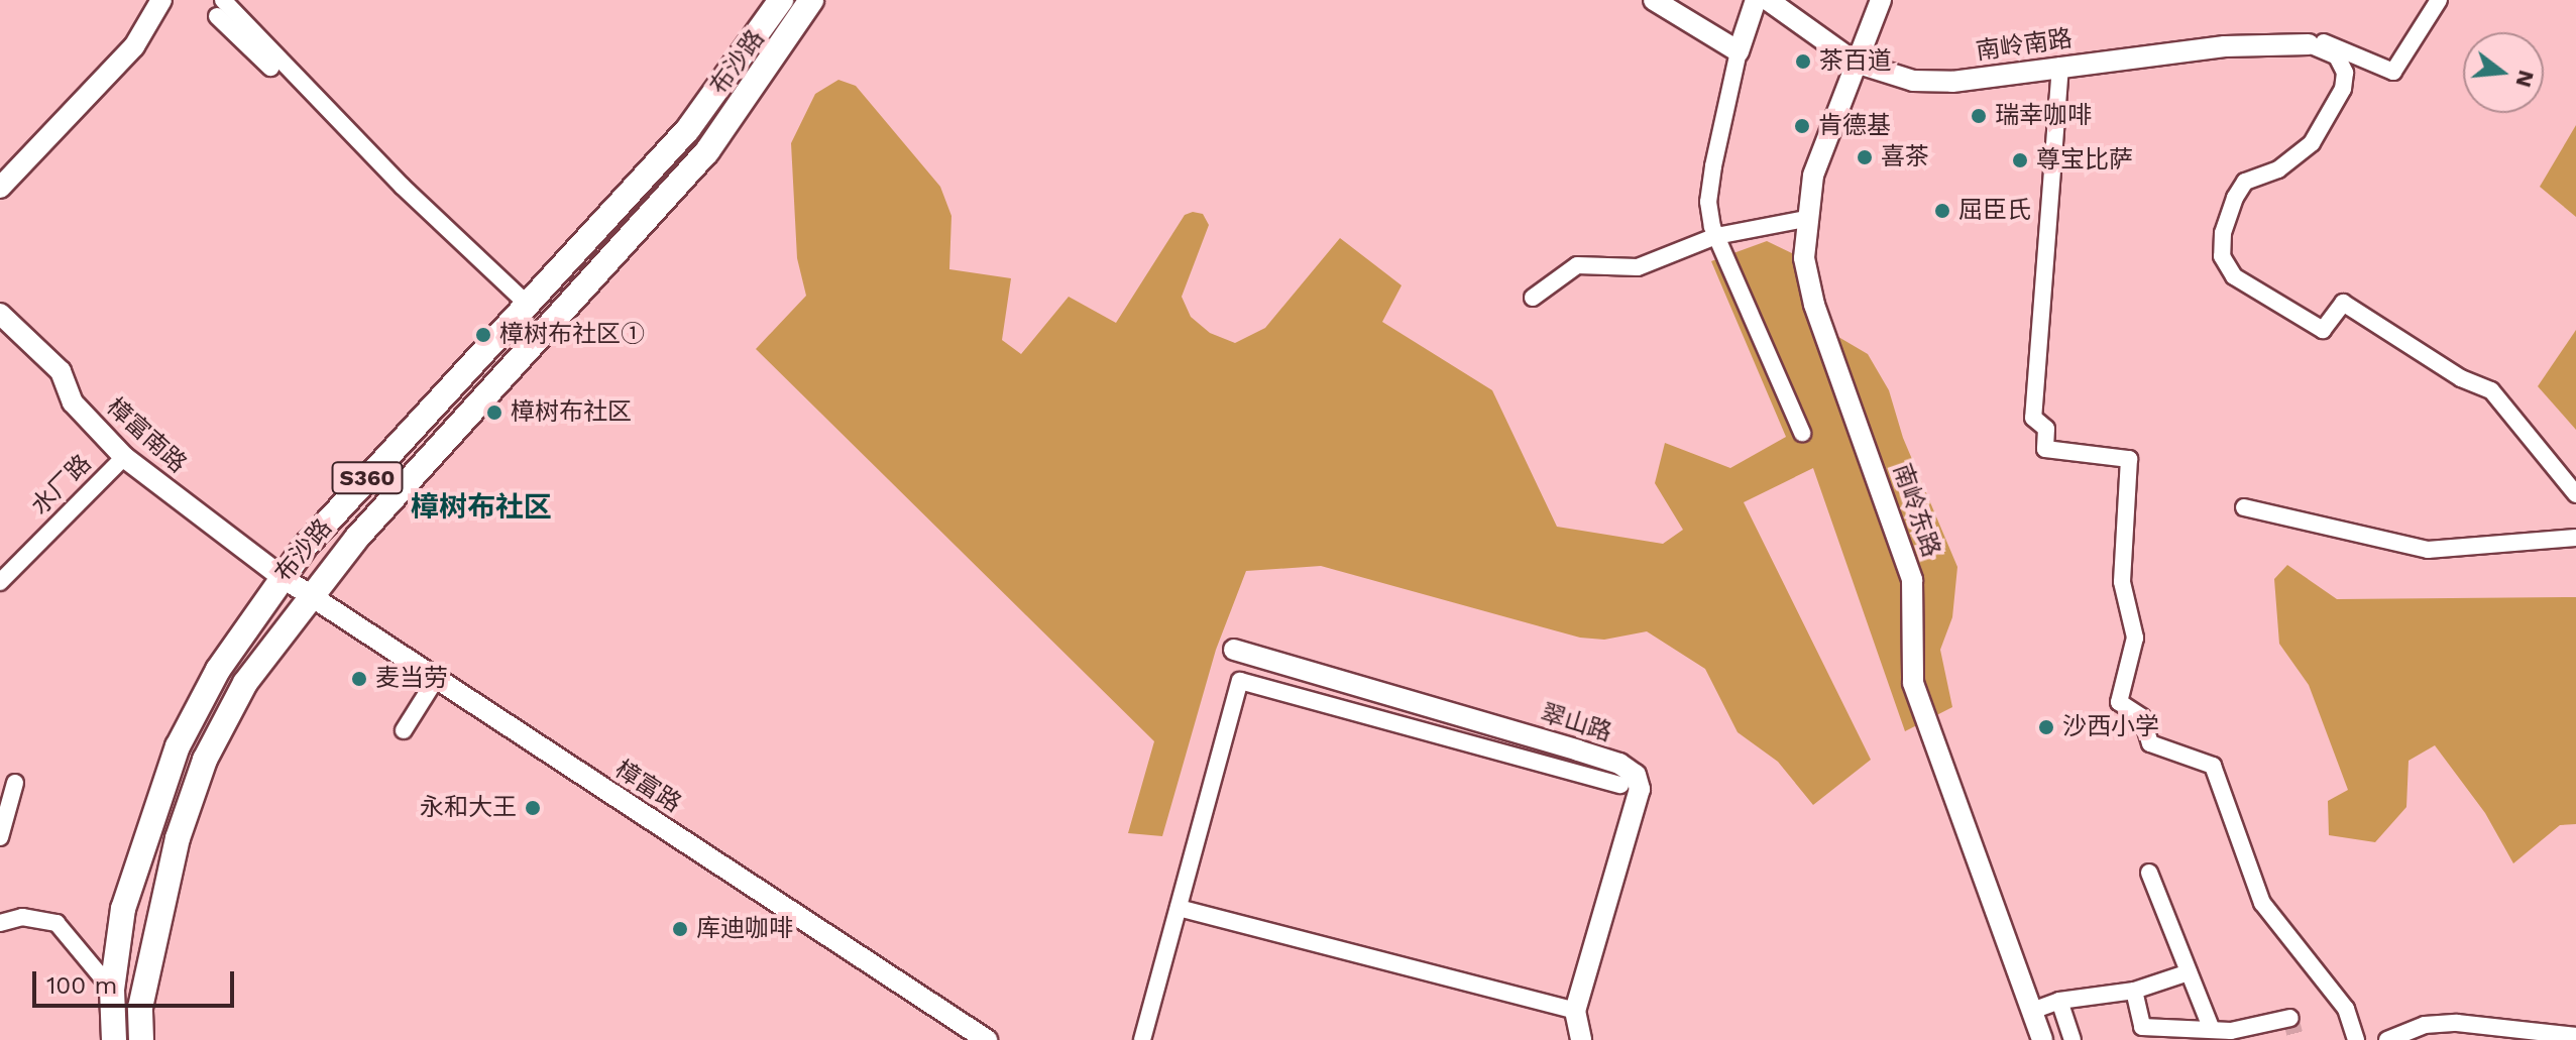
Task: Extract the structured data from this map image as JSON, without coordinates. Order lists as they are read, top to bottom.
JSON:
{
  "streets": {
    "main road": ["布沙路", "S360"],
    "street": [
      "南岭南路",
      "樟富南路",
      "水厂路",
      "南岭东路",
      "翠山路",
      "樟富路"
    ]
  },
  "crossings": [
    ["南岭南路", "南岭东路"],
    ["布沙路", "樟富南路"],
    ["布沙路", "樟富路"],
    ["樟富南路", "水厂路"],
    ["樟富南路", "樟富路"]
  ],
  "districts": ["樟树布社区"],
  "places": [
    "茶百道",
    "瑞幸咖啡",
    "肯德基",
    "喜茶",
    "尊宝比萨",
    "屈臣氏",
    "樟树布社区①",
    "樟树布社区",
    "麦当劳",
    "沙西小学",
    "永和大王",
    "库迪咖啡"
  ],
  "scale_bar": "100 m",
  "north": "right"
}
